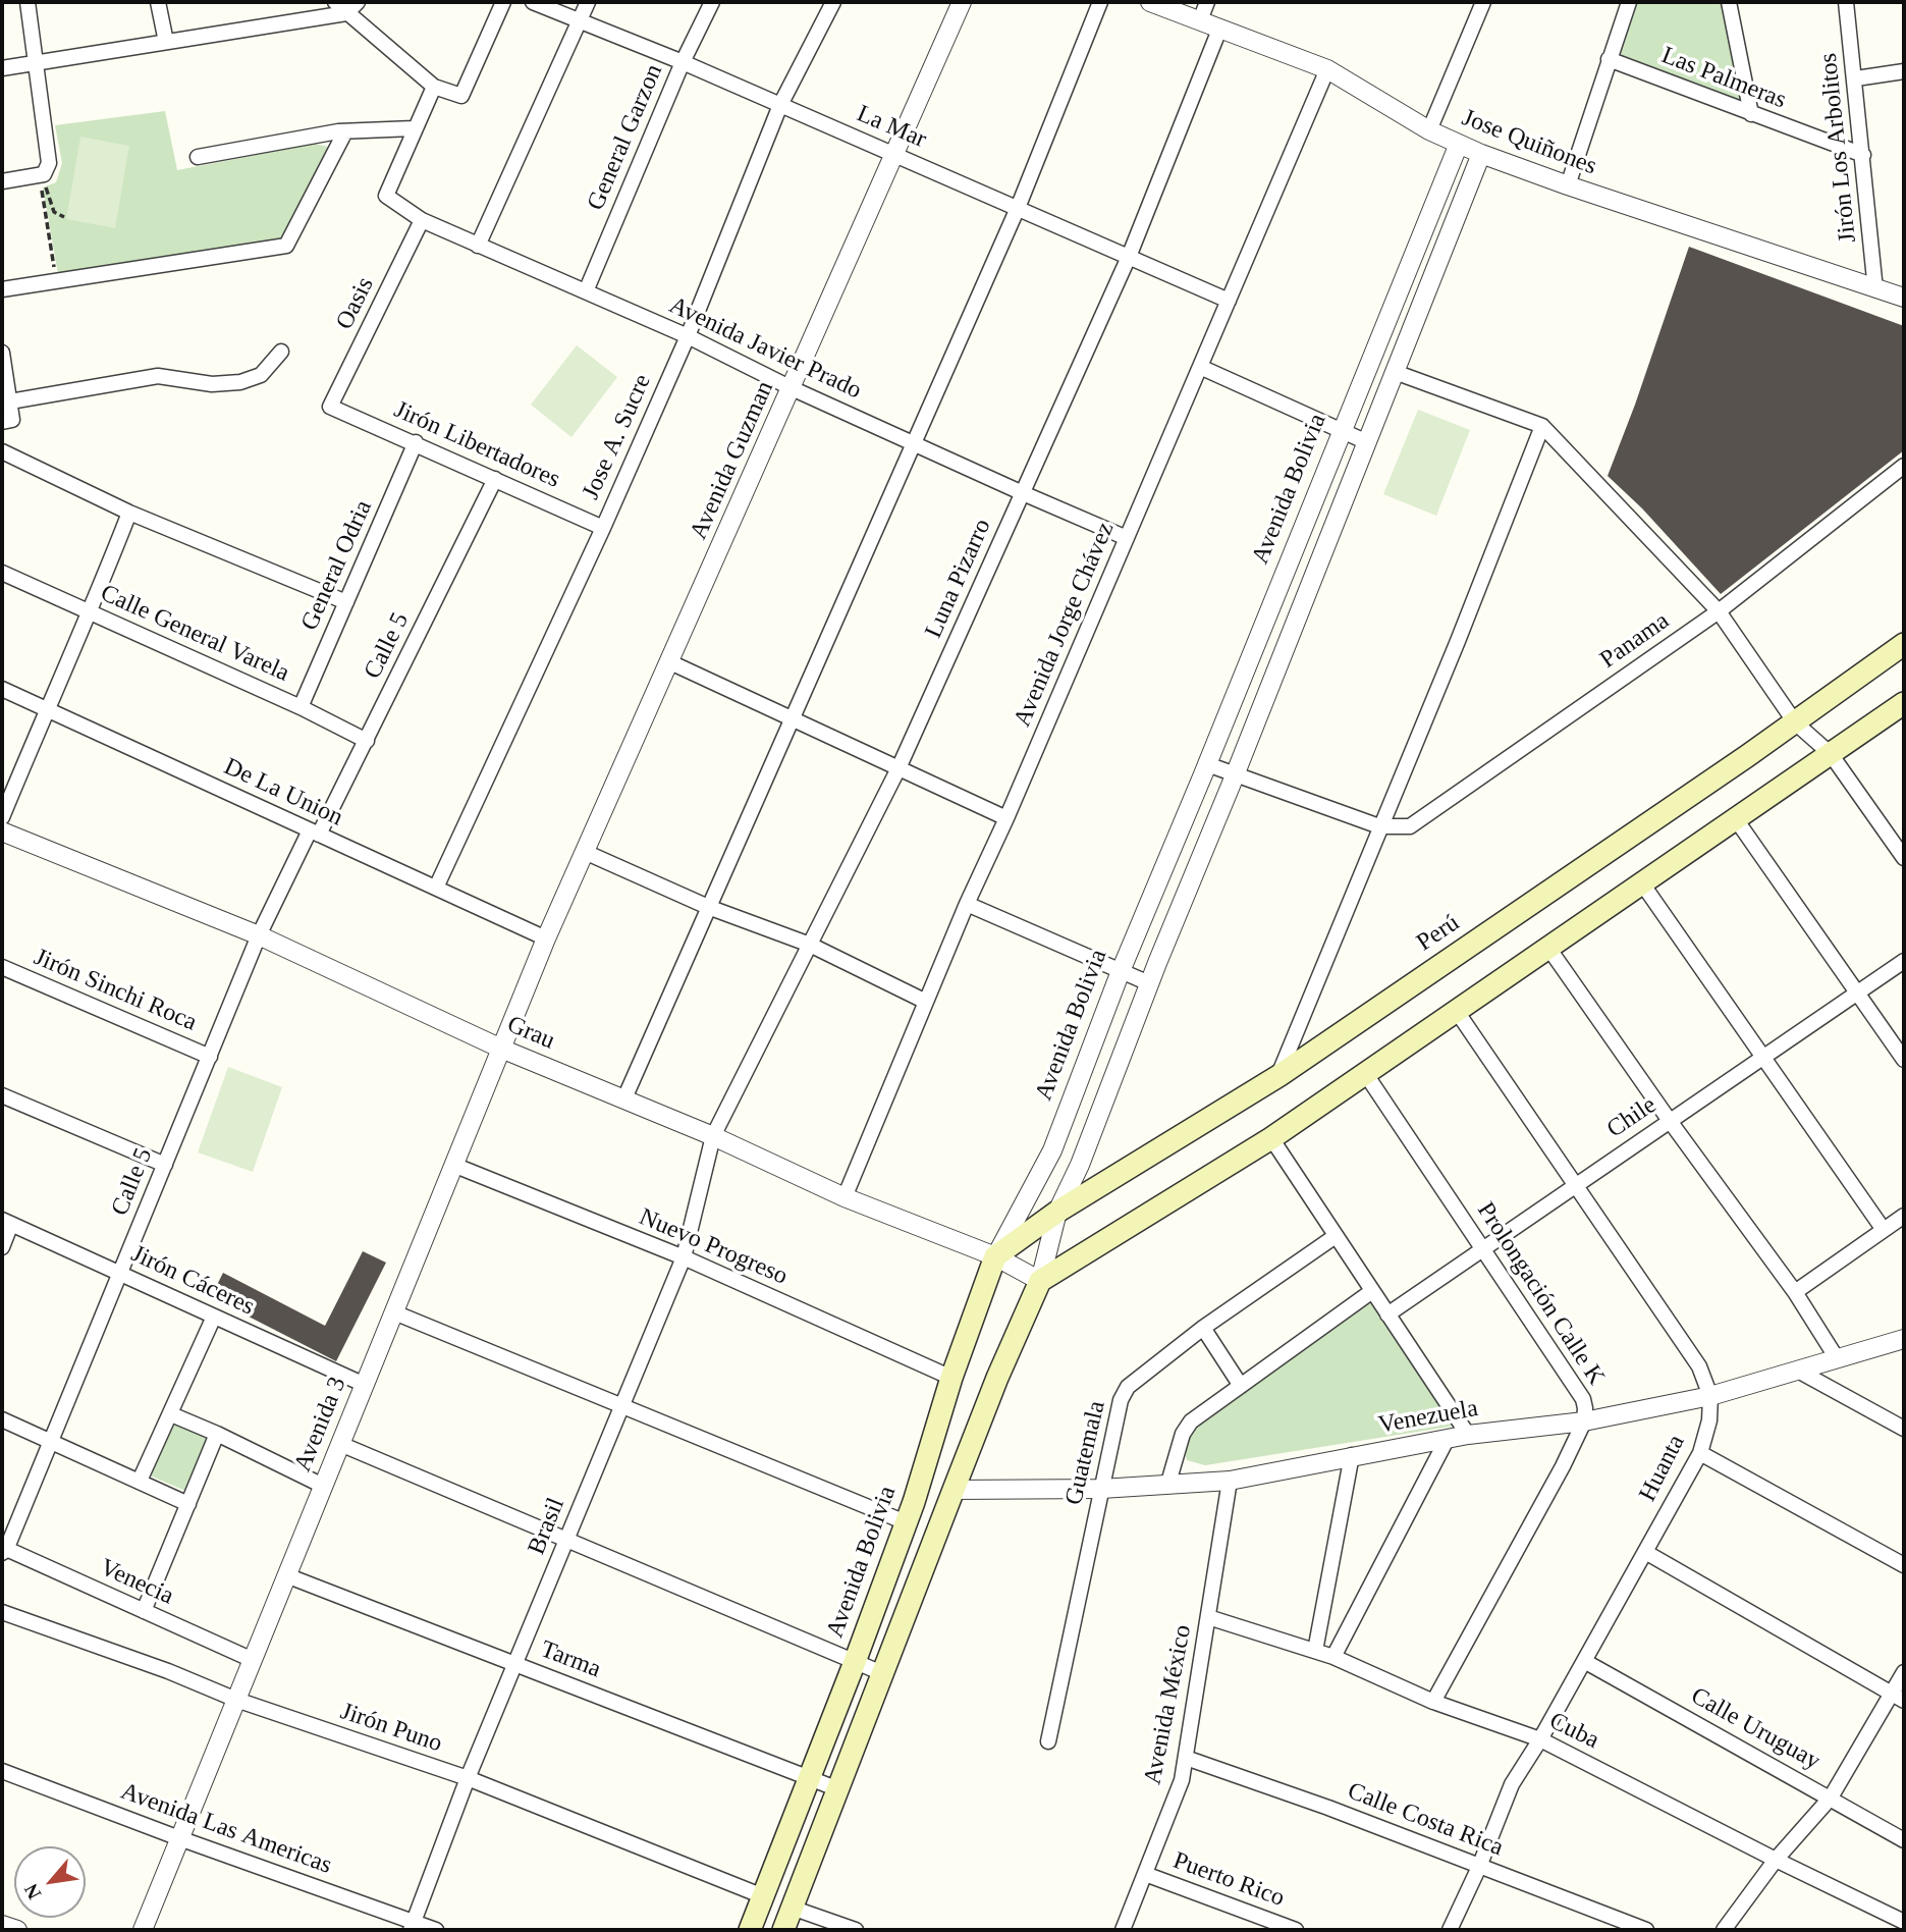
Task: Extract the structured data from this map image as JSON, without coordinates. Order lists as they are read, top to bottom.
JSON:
{
  "streets": {
    "main road": ["Avenida Bolivia", "Perú"],
    "street": [
      "Las Palmeras",
      "La Mar",
      "General Garzon",
      "Jose Quiñones",
      "Jirón Los Arbolitos",
      "Oasis",
      "Avenida Javier Prado",
      "Jose A. Sucre",
      "Jirón Libertadores",
      "Avenida Guzman",
      "General Odria",
      "Luna Pizarro",
      "Avenida Jorge Chávez",
      "Calle General Varela",
      "Panama",
      "Calle 5",
      "De La Union",
      "Jirón Sinchi Roca",
      "Grau",
      "Chile",
      "Nuevo Progreso",
      "Jirón Cáceres",
      "Prolongación Calle K",
      "Venezuela",
      "Avenida 3",
      "Guatemala",
      "Huanta",
      "Brasil",
      "Venecia",
      "Tarma",
      "Avenida México",
      "Jirón Puno",
      "Calle Uruguay",
      "Cuba",
      "Calle Costa Rica",
      "Avenida Las Americas",
      "Puerto Rico"
    ]
  },
  "crossings": [
    ["Las Palmeras", "Jirón Los Arbolitos"],
    ["La Mar", "General Garzon"],
    ["La Mar", "Jose A. Sucre"],
    ["La Mar", "Avenida Guzman"],
    ["La Mar", "Luna Pizarro"],
    ["La Mar", "Avenida Jorge Chávez"],
    ["General Garzon", "Avenida Javier Prado"],
    ["Jose Quiñones", "Jirón Los Arbolitos"],
    ["Jose Quiñones", "Avenida Bolivia"],
    ["Jose Quiñones", "Luna Pizarro"],
    ["Jose Quiñones", "Avenida Jorge Chávez"],
    ["Oasis", "Avenida Javier Prado"],
    ["Oasis", "Jirón Libertadores"],
    ["Avenida Javier Prado", "Jose A. Sucre"],
    ["Avenida Javier Prado", "Avenida Guzman"],
    ["Avenida Javier Prado", "Luna Pizarro"],
    ["Avenida Javier Prado", "Avenida Jorge Chávez"],
    ["Jose A. Sucre", "Jirón Libertadores"],
    ["Jose A. Sucre", "De La Union"],
    ["Jirón Libertadores", "General Odria"],
    ["Jirón Libertadores", "Calle 5"],
    ["Avenida Guzman", "De La Union"],
    ["Avenida Guzman", "Avenida 3"],
    ["Avenida Bolivia", "Perú"],
    ["Avenida Bolivia", "Grau"],
    ["Avenida Bolivia", "Nuevo Progreso"],
    ["Avenida Bolivia", "Tarma"],
    ["Avenida Bolivia", "Jirón Puno"],
    ["General Odria", "Calle General Varela"],
    ["Luna Pizarro", "Grau"],
    ["Luna Pizarro", "Brasil"],
    ["Avenida Jorge Chávez", "Grau"],
    ["Calle General Varela", "Calle 5"],
    ["Calle 5", "De La Union"],
    ["Calle 5", "Jirón Sinchi Roca"],
    ["Calle 5", "Grau"],
    ["Calle 5", "Jirón Cáceres"],
    ["Calle 5", "Venecia"],
    ["De La Union", "Avenida 3"],
    ["Perú", "Grau"],
    ["Grau", "Avenida 3"],
    ["Grau", "Brasil"],
    ["Chile", "Prolongación Calle K"],
    ["Chile", "Huanta"],
    ["Nuevo Progreso", "Avenida 3"],
    ["Nuevo Progreso", "Brasil"],
    ["Jirón Cáceres", "Avenida 3"],
    ["Prolongación Calle K", "Venezuela"],
    ["Prolongación Calle K", "Cuba"],
    ["Venezuela", "Guatemala"],
    ["Venezuela", "Huanta"],
    ["Venezuela", "Avenida México"],
    ["Avenida 3", "Venecia"],
    ["Avenida 3", "Tarma"],
    ["Avenida 3", "Jirón Puno"],
    ["Avenida 3", "Avenida Las Americas"],
    ["Huanta", "Calle Uruguay"],
    ["Huanta", "Cuba"],
    ["Huanta", "Calle Costa Rica"],
    ["Brasil", "Tarma"],
    ["Brasil", "Jirón Puno"],
    ["Brasil", "Avenida Las Americas"],
    ["Avenida México", "Cuba"],
    ["Avenida México", "Calle Costa Rica"],
    ["Avenida México", "Puerto Rico"]
  ],
  "north": "bottom left"
}
